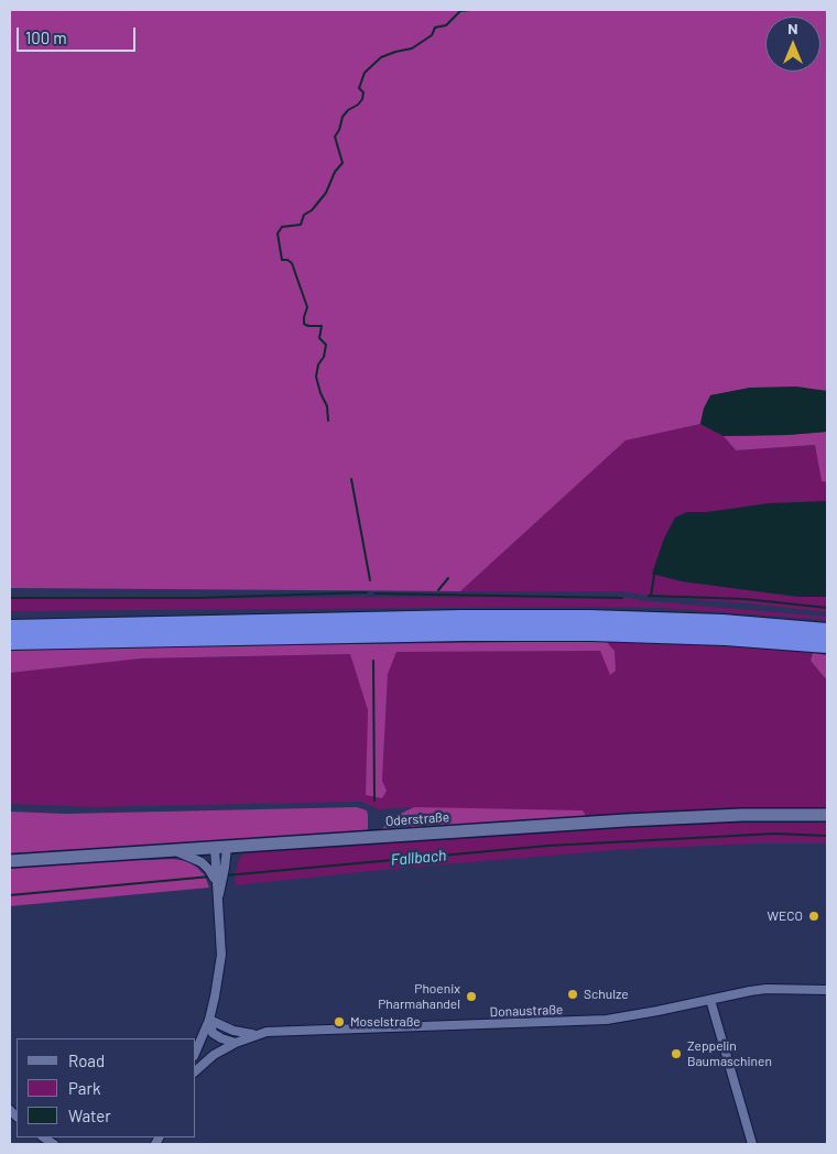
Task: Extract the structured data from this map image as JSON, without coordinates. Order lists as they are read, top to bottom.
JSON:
{
  "streets": {
    "street": ["Oderstraße", "Donaustraße"]
  },
  "water": ["Fallbach"],
  "places": [
    "WECO",
    "Schulze",
    "Phoenix Pharmahandel",
    "Moselstraße",
    "Zeppelin Baumaschinen"
  ],
  "legend": ["Road", "Park", "Water"],
  "scale_bar": "100 m",
  "north": "top"
}
